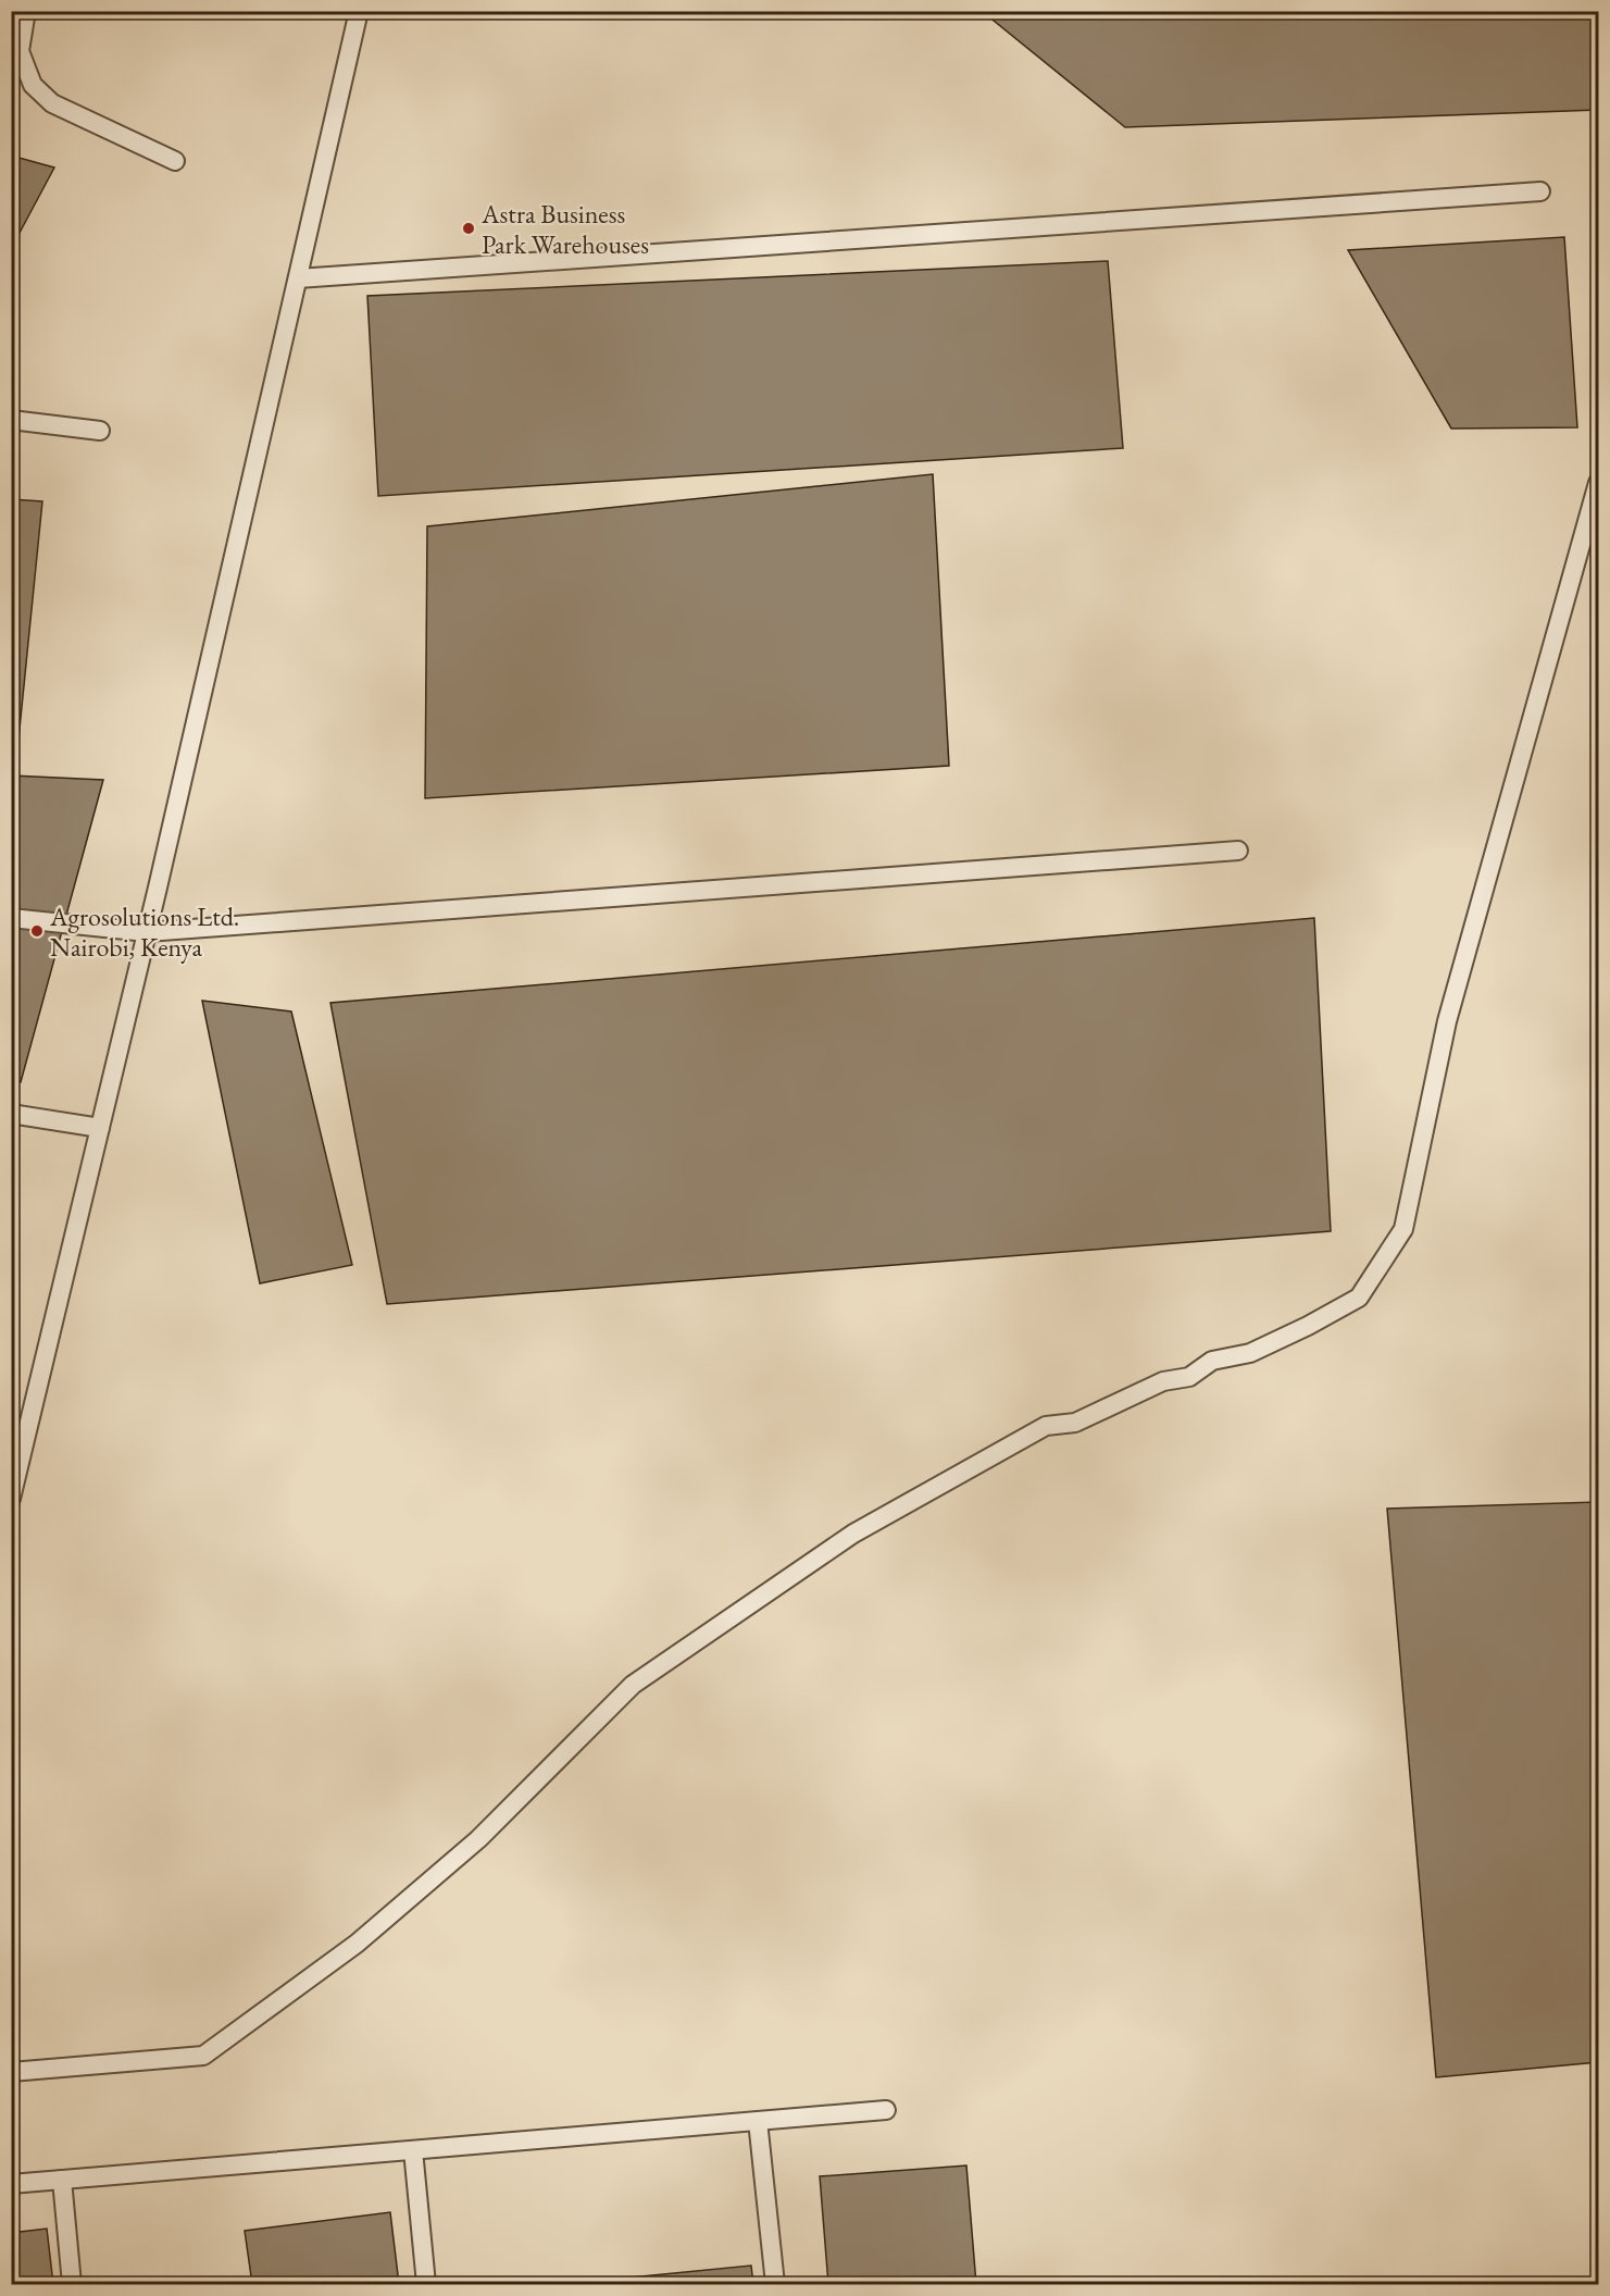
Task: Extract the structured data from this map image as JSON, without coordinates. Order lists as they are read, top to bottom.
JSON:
{
  "places": ["Astra Business Park Warehouses", "Agrosolutions Ltd. Nairobi, Kenya"]
}
